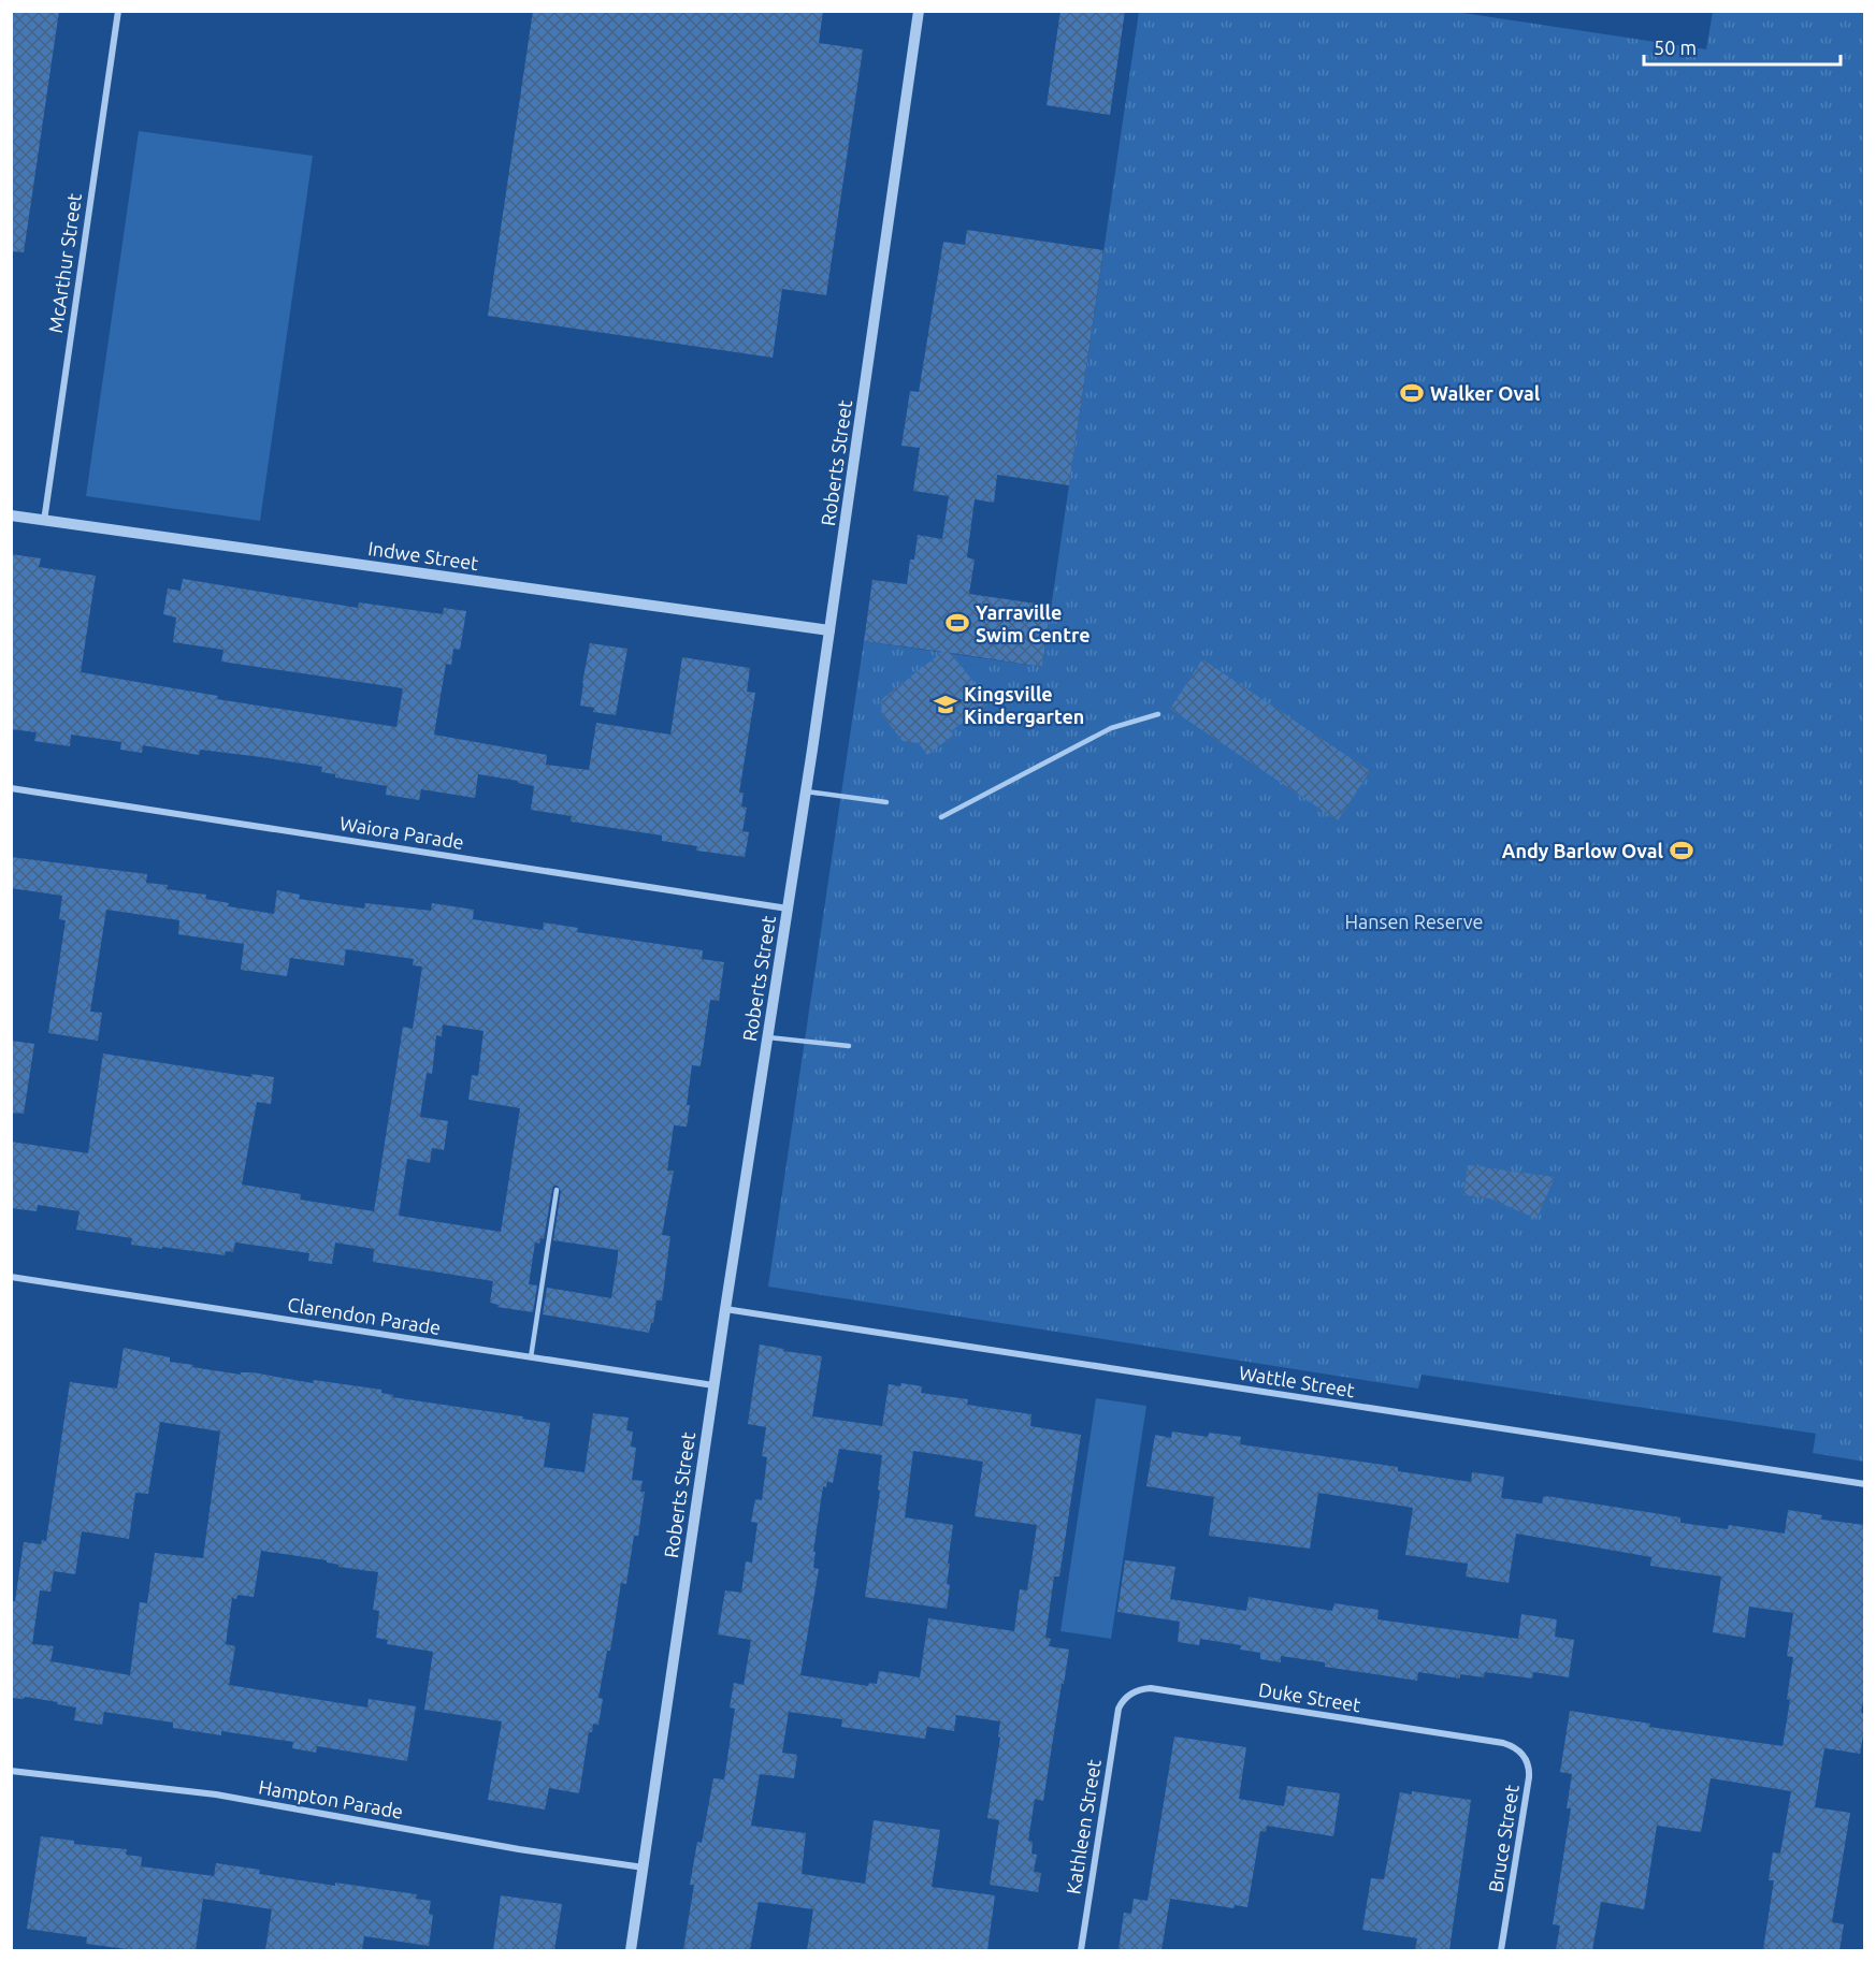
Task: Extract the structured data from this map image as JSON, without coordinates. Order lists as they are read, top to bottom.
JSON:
{
  "streets": {
    "street": [
      "McArthur Street",
      "Roberts Street",
      "Indwe Street",
      "Waiora Parade",
      "Clarendon Parade",
      "Wattle Street",
      "Duke Street",
      "Hampton Parade",
      "Kathleen Street",
      "Bruce Street"
    ]
  },
  "crossings": [
    ["McArthur Street", "Indwe Street"],
    ["Roberts Street", "Indwe Street"],
    ["Roberts Street", "Waiora Parade"],
    ["Roberts Street", "Clarendon Parade"],
    ["Roberts Street", "Wattle Street"],
    ["Roberts Street", "Hampton Parade"],
    ["Duke Street", "Kathleen Street"],
    ["Duke Street", "Bruce Street"]
  ],
  "parks": ["Hansen Reserve"],
  "places": {
    "sports": ["Walker Oval", "Yarraville Swim Centre", "Andy Barlow Oval"],
    "school or university": ["Kingsville Kindergarten"]
  },
  "scale_bar": "50 m"
}
